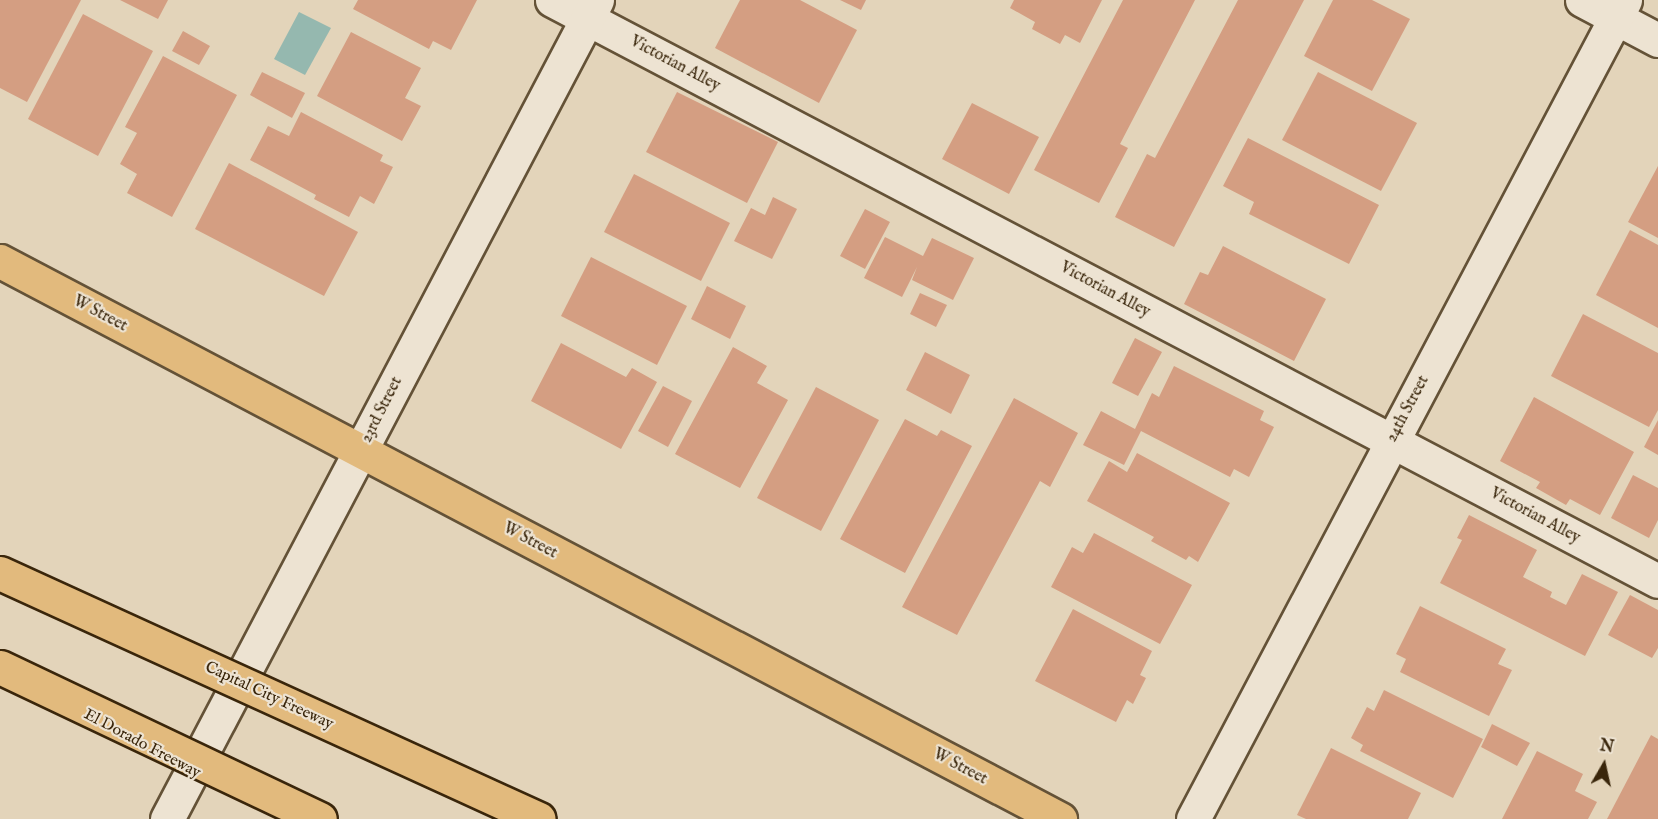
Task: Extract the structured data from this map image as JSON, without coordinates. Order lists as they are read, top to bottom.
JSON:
{
  "streets": {
    "main road": ["W Street", "Capital City Freeway", "El Dorado Freeway"],
    "street": ["Victorian Alley", "24th Street", "23rd Street"]
  },
  "crossings": [
    ["Victorian Alley", "24th Street"],
    ["Victorian Alley", "23rd Street"],
    ["W Street", "23rd Street"]
  ],
  "north": "top"
}
